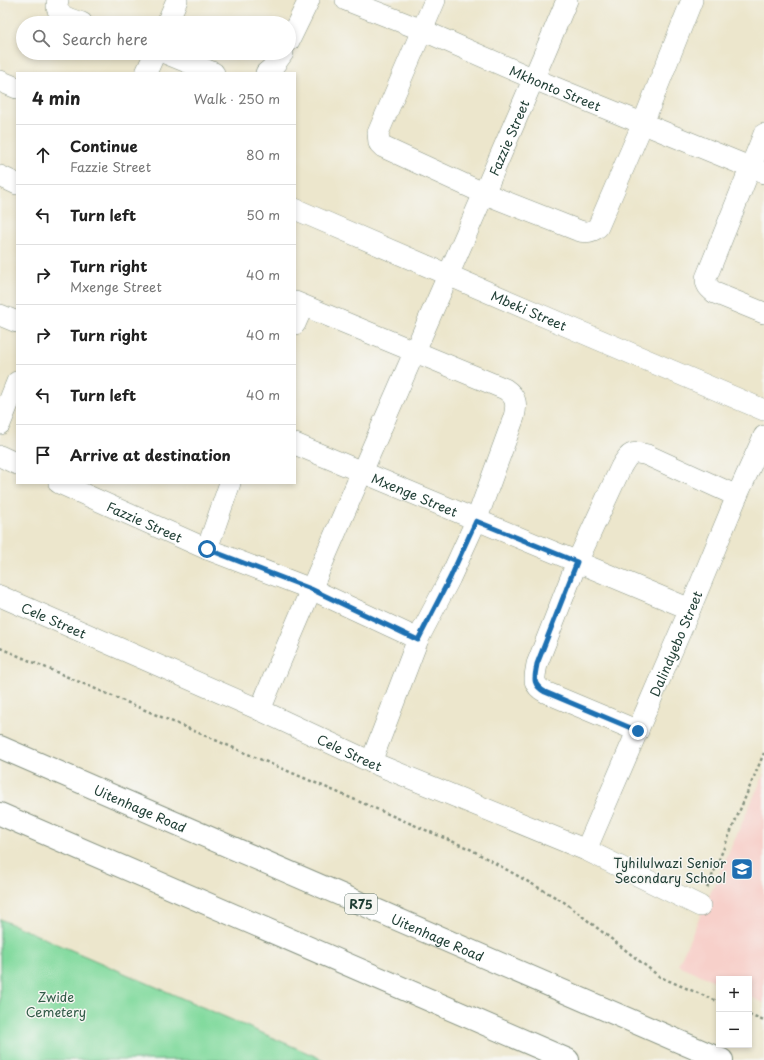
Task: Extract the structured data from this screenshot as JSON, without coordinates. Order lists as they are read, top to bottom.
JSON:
{
  "streets": {
    "main road": ["Uitenhage Road", "R75"],
    "street": [
      "Mkhonto Street",
      "Fazzie Street",
      "Mbeki Street",
      "Mxenge Street",
      "Cele Street",
      "Dalindyebo Street"
    ]
  },
  "crossings": [
    ["Mkhonto Street", "Fazzie Street"],
    ["Fazzie Street", "Mbeki Street"],
    ["Fazzie Street", "Mxenge Street"],
    ["Fazzie Street", "Cele Street"],
    ["Mxenge Street", "Dalindyebo Street"],
    ["Cele Street", "Dalindyebo Street"]
  ],
  "parks": ["Zwide Cemetery"],
  "places": {
    "school or university": ["Tyhilulwazi Senior Secondary School"]
  },
  "page": {
    "search": "Search here",
    "heading": ["4 min", "Walk · 250 m"],
    "list": [
      ["Continue", "Fazzie Street", "80 m"],
      ["Turn left", "50 m"],
      ["Turn right", "Mxenge Street", "40 m"],
      ["Turn right", "40 m"],
      ["Turn left", "40 m"],
      "Arrive at destination"
    ],
    "map_buttons": ["+", "−"]
  }
}
